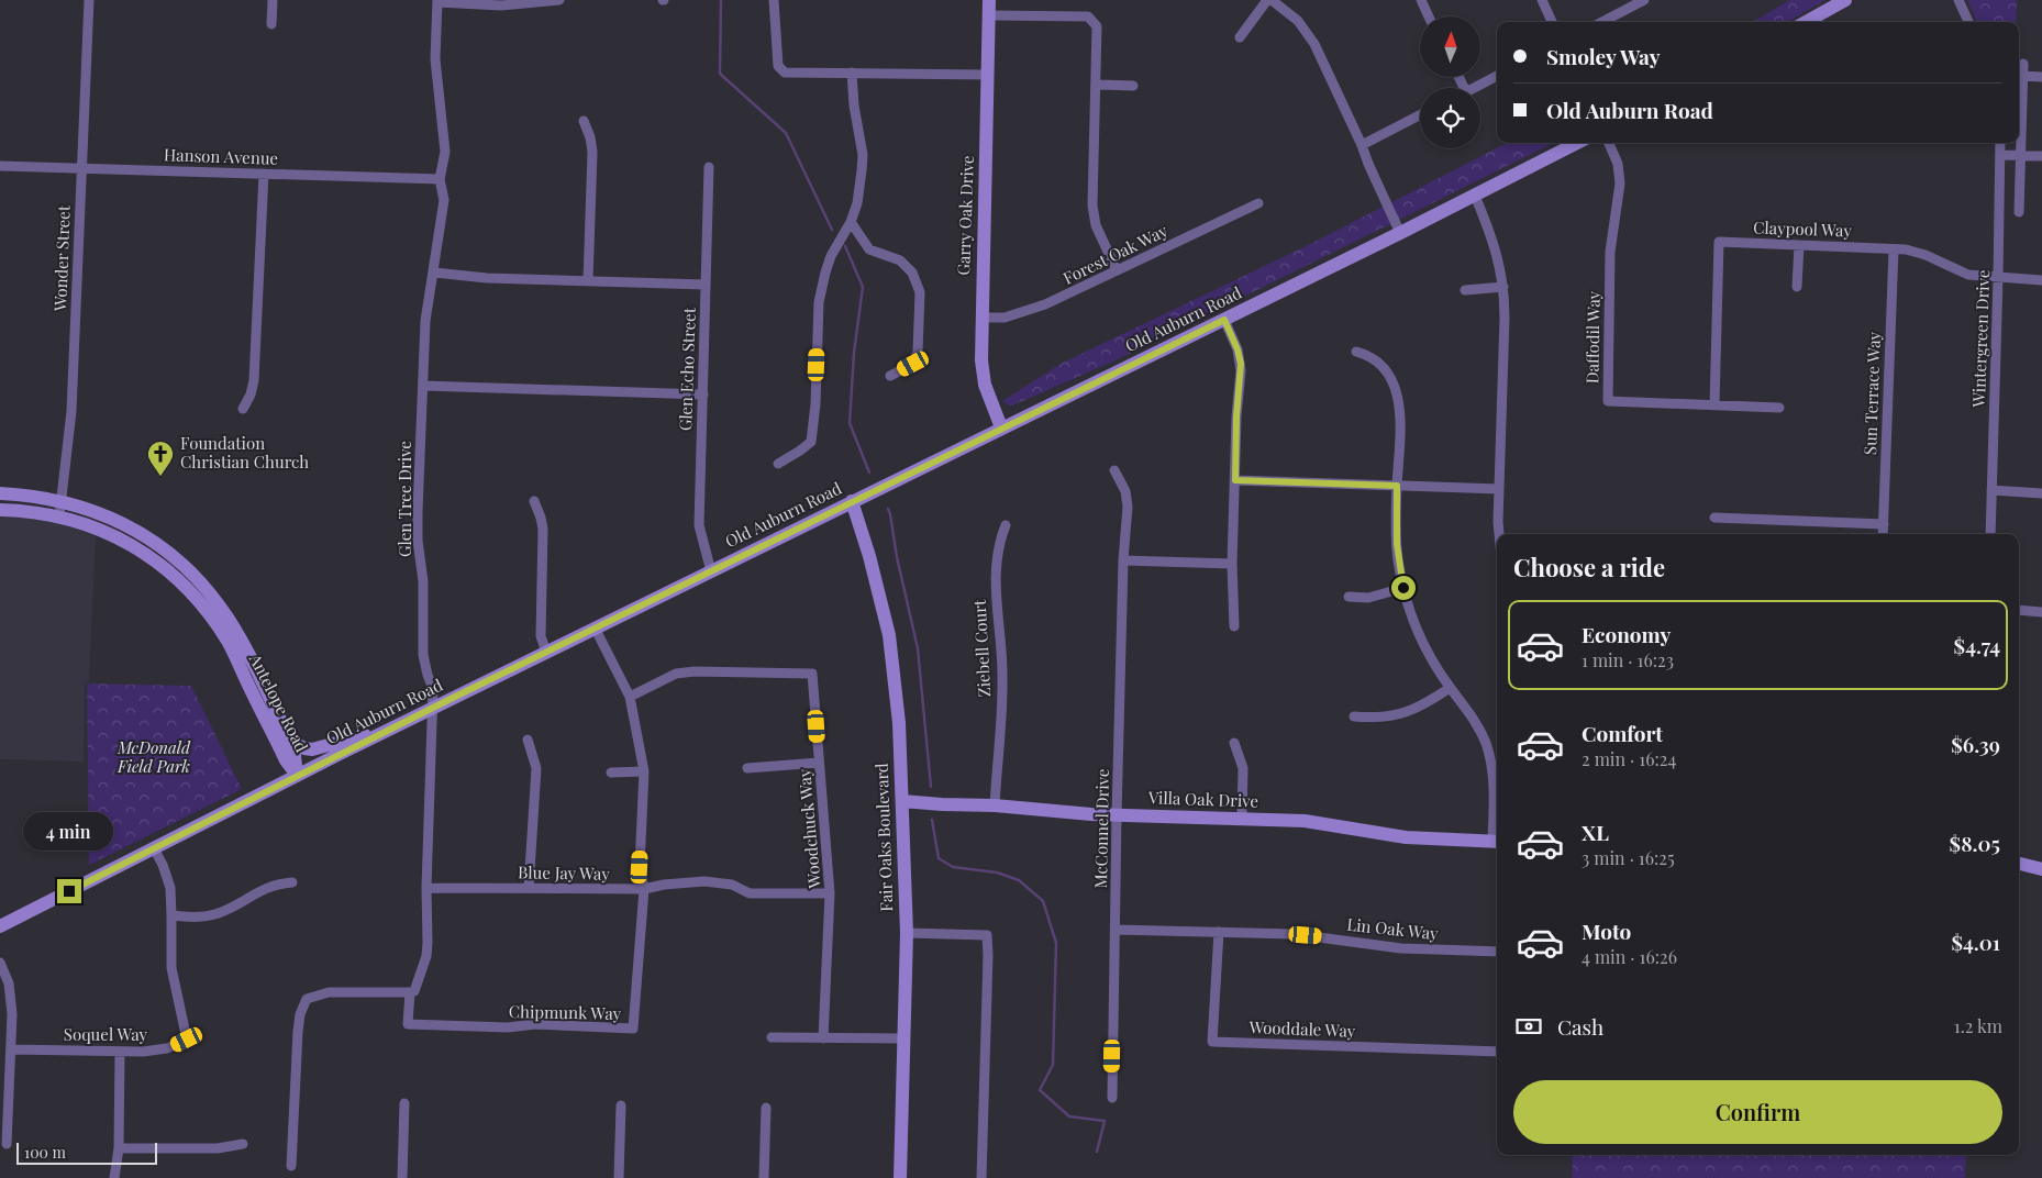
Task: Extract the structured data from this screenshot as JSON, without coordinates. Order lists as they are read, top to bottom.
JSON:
{
  "streets": {
    "main road": [
      "Garry Oak Drive",
      "Old Auburn Road",
      "Antelope Road",
      "Villa Oak Drive",
      "Fair Oaks Boulevard"
    ],
    "street": [
      "Hanson Avenue",
      "Claypool Way",
      "Forest Oak Way",
      "Wonder Street",
      "Daffodil Way",
      "Wintergreen Drive",
      "Glen Echo Street",
      "Sun Terrace Way",
      "Glen Tree Drive",
      "Ziebell Court",
      "Woodchuck Way",
      "McConnel Drive",
      "Blue Jay Way",
      "Lin Oak Way",
      "Chipmunk Way",
      "Wooddale Way",
      "Soquel Way"
    ]
  },
  "crossings": [
    ["Hanson Avenue", "Wonder Street"],
    ["Hanson Avenue", "Glen Tree Drive"],
    ["Garry Oak Drive", "Forest Oak Way"],
    ["Garry Oak Drive", "Old Auburn Road"],
    ["Claypool Way", "Daffodil Way"],
    ["Claypool Way", "Wintergreen Drive"],
    ["Claypool Way", "Sun Terrace Way"],
    ["Wonder Street", "Antelope Road"],
    ["Old Auburn Road", "Glen Echo Street"],
    ["Old Auburn Road", "Glen Tree Drive"],
    ["Old Auburn Road", "Antelope Road"],
    ["Old Auburn Road", "Fair Oaks Boulevard"],
    ["Old Auburn Road", "Chipmunk Way"],
    ["Old Auburn Road", "Soquel Way"],
    ["Glen Tree Drive", "Blue Jay Way"],
    ["Glen Tree Drive", "Chipmunk Way"],
    ["Ziebell Court", "Villa Oak Drive"],
    ["Villa Oak Drive", "McConnel Drive"],
    ["Villa Oak Drive", "Fair Oaks Boulevard"],
    ["Woodchuck Way", "Blue Jay Way"],
    ["Woodchuck Way", "Chipmunk Way"],
    ["McConnel Drive", "Lin Oak Way"],
    ["Blue Jay Way", "Chipmunk Way"],
    ["Lin Oak Way", "Wooddale Way"]
  ],
  "parks": ["McDonald Field Park"],
  "places": {
    "church": ["Foundation Christian Church"]
  },
  "scale_bar": "100 m",
  "north": "top",
  "page": {
    "banner": ["Smoley Way", "Old Auburn Road"],
    "heading": "Choose a ride",
    "list": [
      {
        "name": "Economy",
        "note": "1 min · 16:23",
        "value": "$4.74"
      },
      {
        "name": "Comfort",
        "note": "2 min · 16:24",
        "value": "$6.39"
      },
      {
        "name": "XL",
        "note": "3 min · 16:25",
        "value": "$8.05"
      },
      {
        "name": "Moto",
        "note": "4 min · 16:26",
        "value": "$4.01"
      }
    ],
    "bubble": "4 min",
    "pay": ["Cash", "1.2 km"],
    "buttons": "Confirm",
    "scale": "100 m"
  }
}
